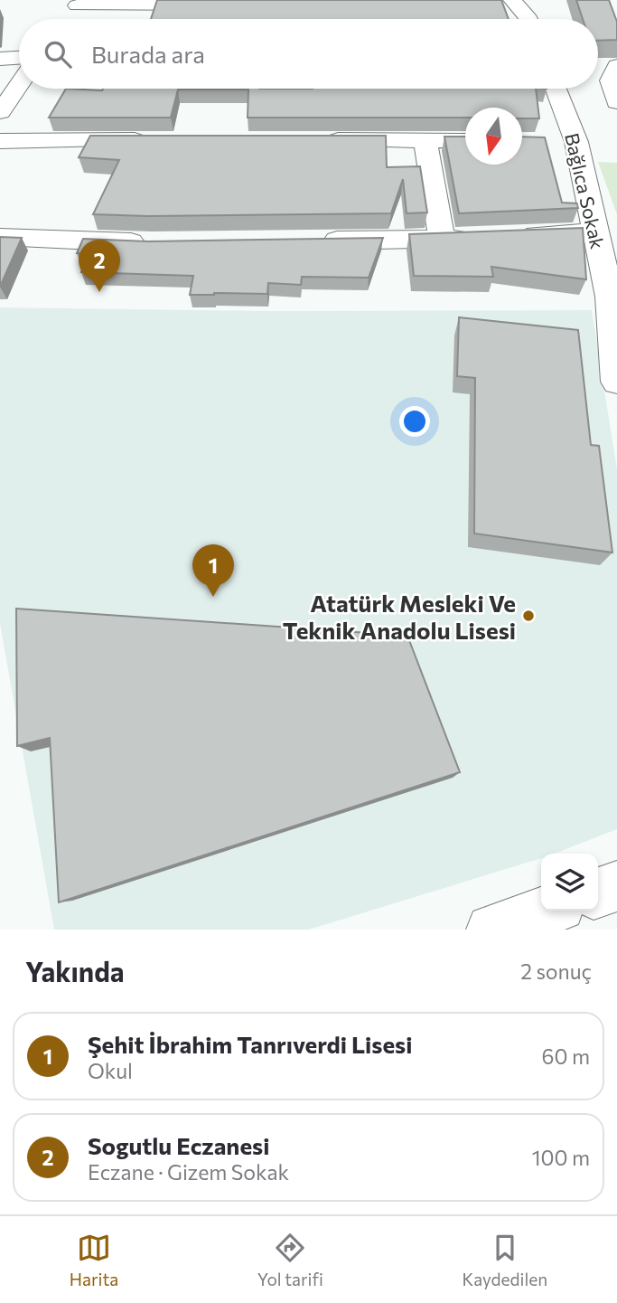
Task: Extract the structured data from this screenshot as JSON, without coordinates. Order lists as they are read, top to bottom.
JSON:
{
  "streets": {
    "street": ["Bağlıca Sokak"]
  },
  "places": ["Atatürk Mesleki Ve Teknik Anadolu Lisesi"],
  "north": "bottom",
  "page": {
    "search": "Burada ara",
    "pins": ["2", "1"],
    "heading": ["Yakında", "2 sonuç"],
    "list": [
      {
        "mark": "1",
        "name": "Şehit İbrahim Tanrıverdi Lisesi",
        "note": "Okul",
        "value": "60 m"
      },
      {
        "mark": "2",
        "name": "Sogutlu Eczanesi",
        "note": "Eczane · Gizem Sokak",
        "value": "100 m"
      }
    ],
    "nav": ["Harita", "Yol tarifi", "Kaydedilen"]
  }
}
